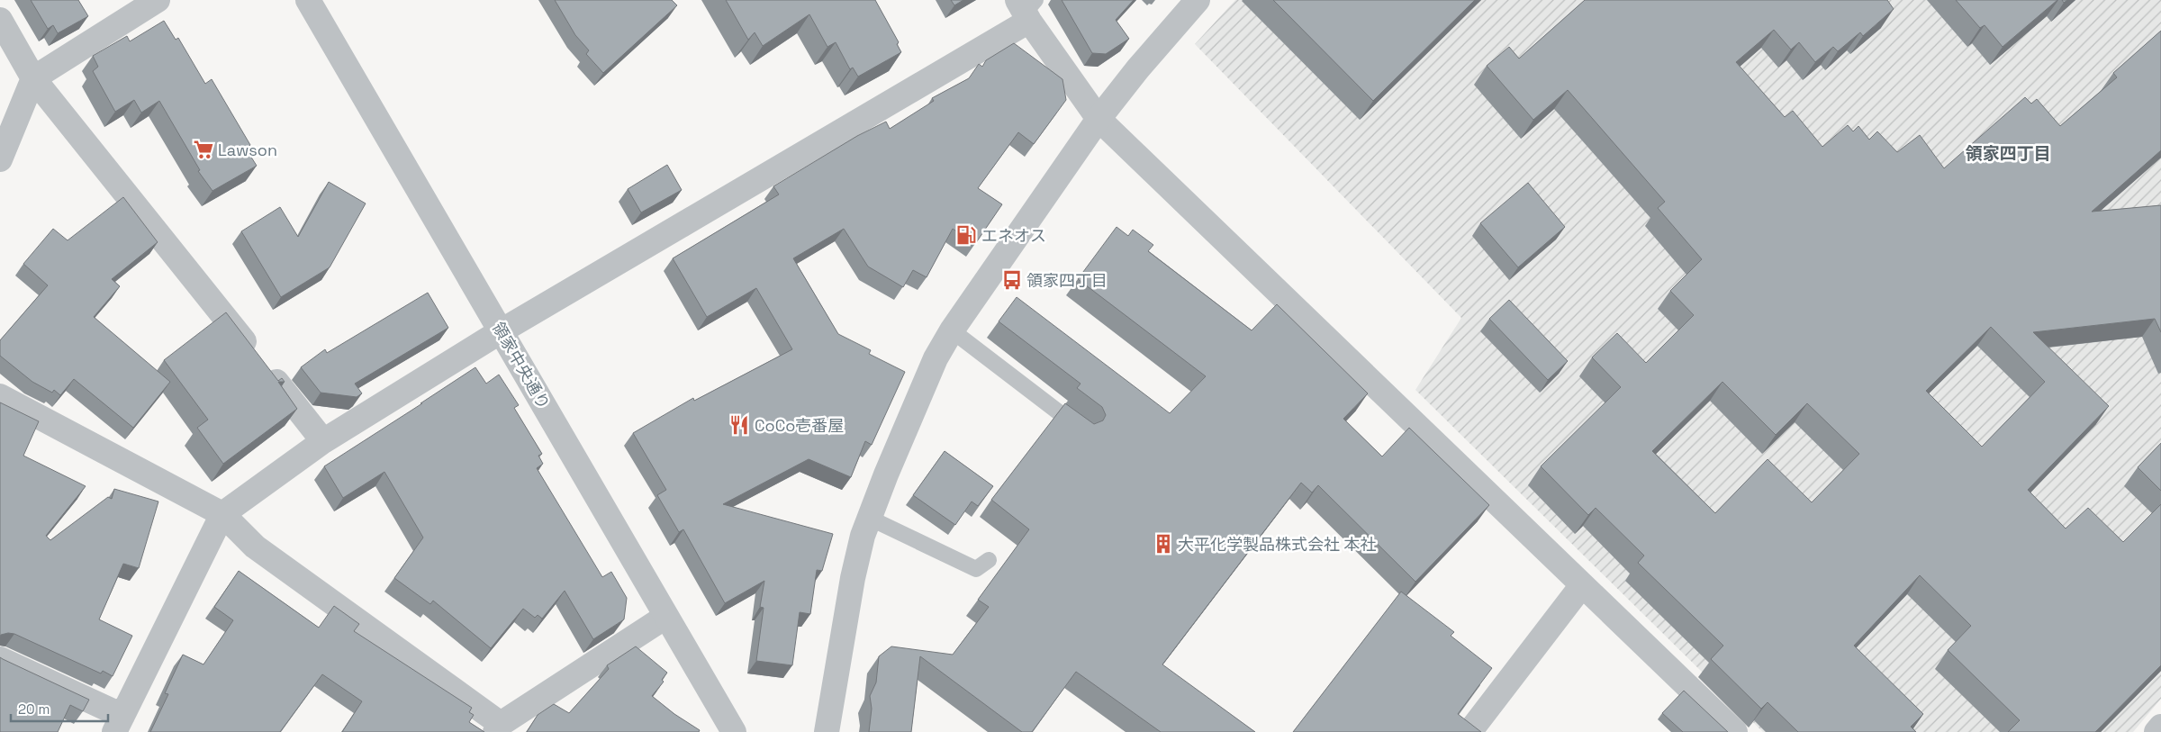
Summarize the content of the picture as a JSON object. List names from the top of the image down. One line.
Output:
{"streets":{"street":["領家中央通り"]},"districts":["領家四丁目"],"places":{"supermarket":["Lawson"],"fuel station":["エネオス"],"bus stop":["領家四丁目"],"restaurant":["CoCo壱番屋"],"building":["大平化学製品株式会社 本社"]},"scale_bar":"20 m"}
